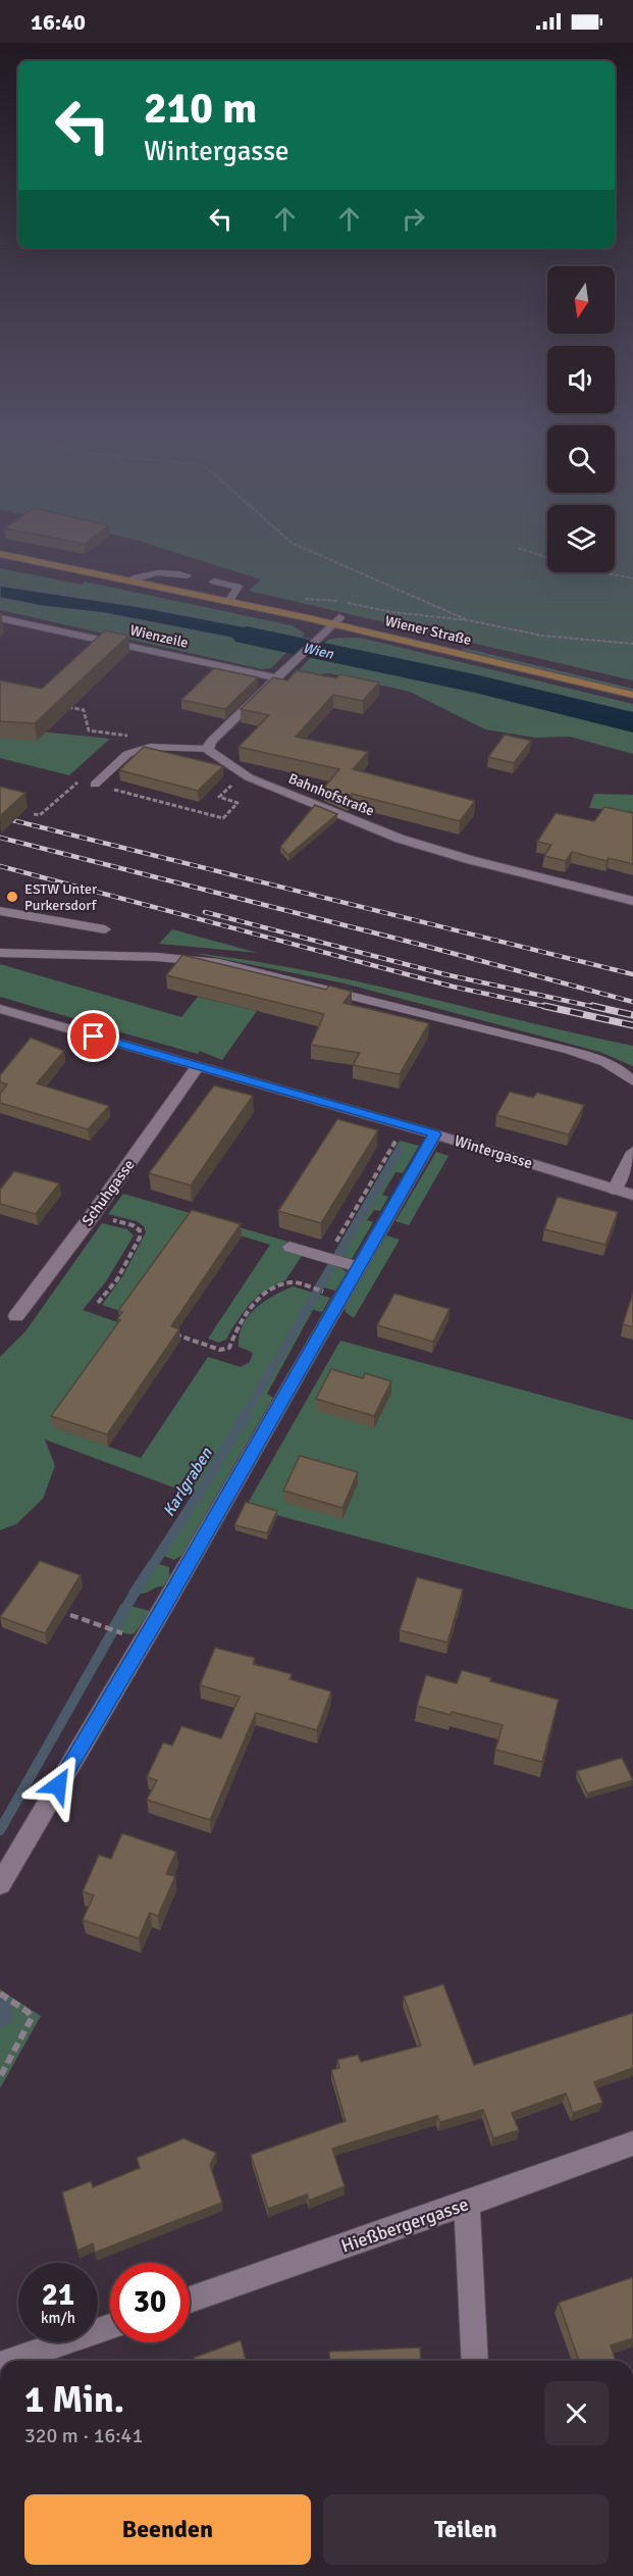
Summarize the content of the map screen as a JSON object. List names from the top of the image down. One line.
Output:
{"streets":{"main road":["Wiener Straße"],"street":["Wienzeile","Bahnhofstraße","Wintergasse","Schuhgasse","Hießbergergasse"]},"crossings":[["Wintergasse","Schuhgasse"]],"water":["Wien","Karlgraben"],"places":["ESTW Unter Purkersdorf"],"north":"bottom","page":{"status":"16:40","turn":["210 m","Wintergasse"],"speed":"21 km/h","limit":"30","heading":["1 Min.","320 m · 16:41"],"buttons":["Beenden","Teilen"]}}
